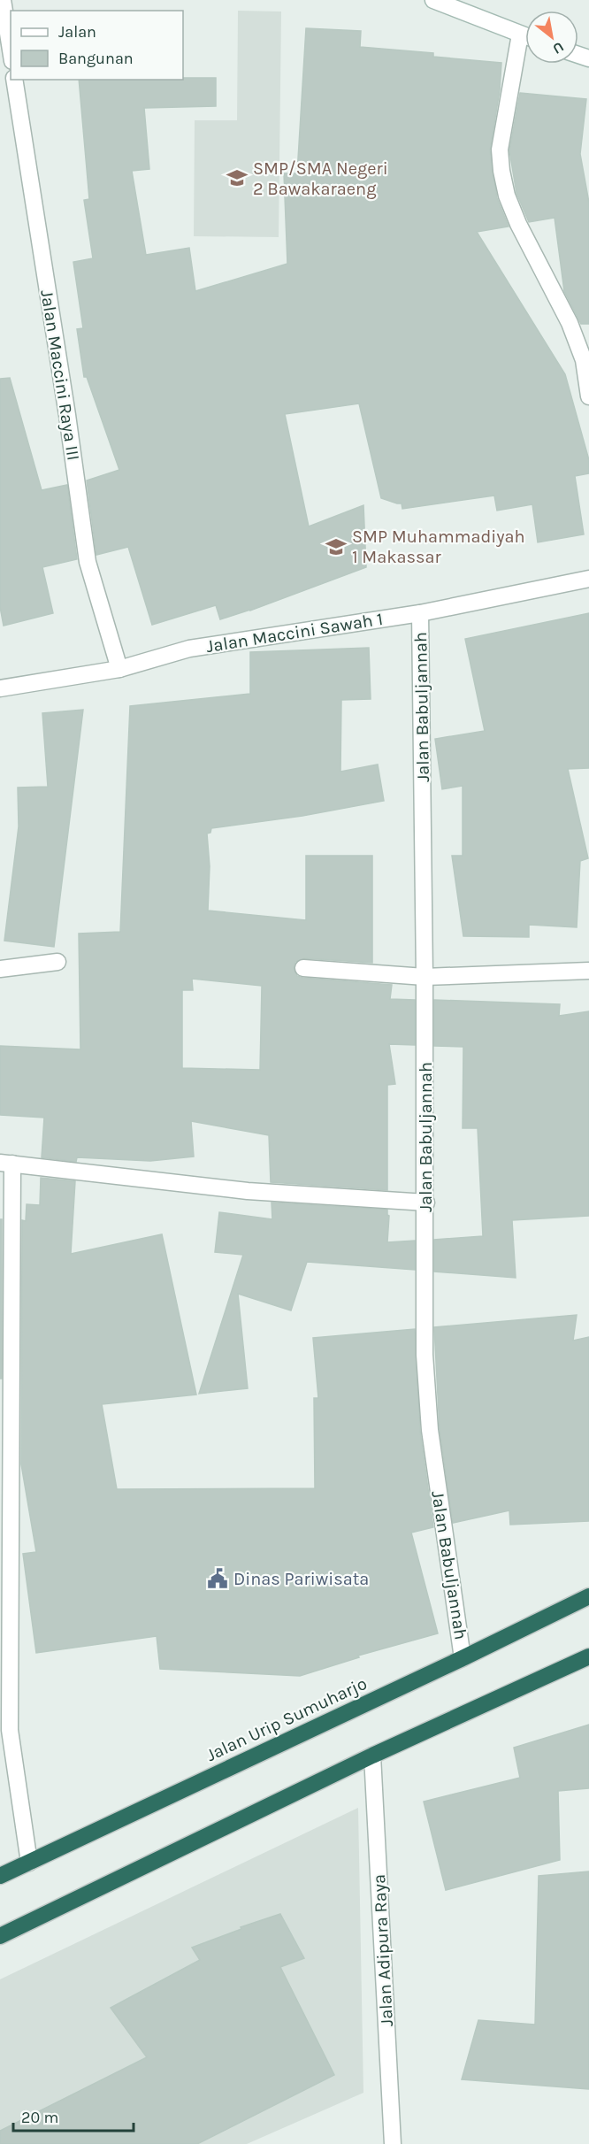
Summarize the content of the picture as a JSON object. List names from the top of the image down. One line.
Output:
{"streets":{"highway":["Jalan Urip Sumuharjo"],"street":["Jalan Maccini Raya III","Jalan Maccini Sawah 1","Jalan Babuljannah","Jalan Adipura Raya"]},"crossings":[["Jalan Maccini Raya III","Jalan Maccini Sawah 1"],["Jalan Maccini Sawah 1","Jalan Babuljannah"],["Jalan Babuljannah","Jalan Urip Sumuharjo"]],"places":{"school or university":["SMP/SMA Negeri 2 Bawakaraeng","SMP Muhammadiyah 1 Makassar"],"public building":["Dinas Pariwisata"]},"legend":["Jalan","Bangunan"],"scale_bar":"20 m","north":"bottom right"}
